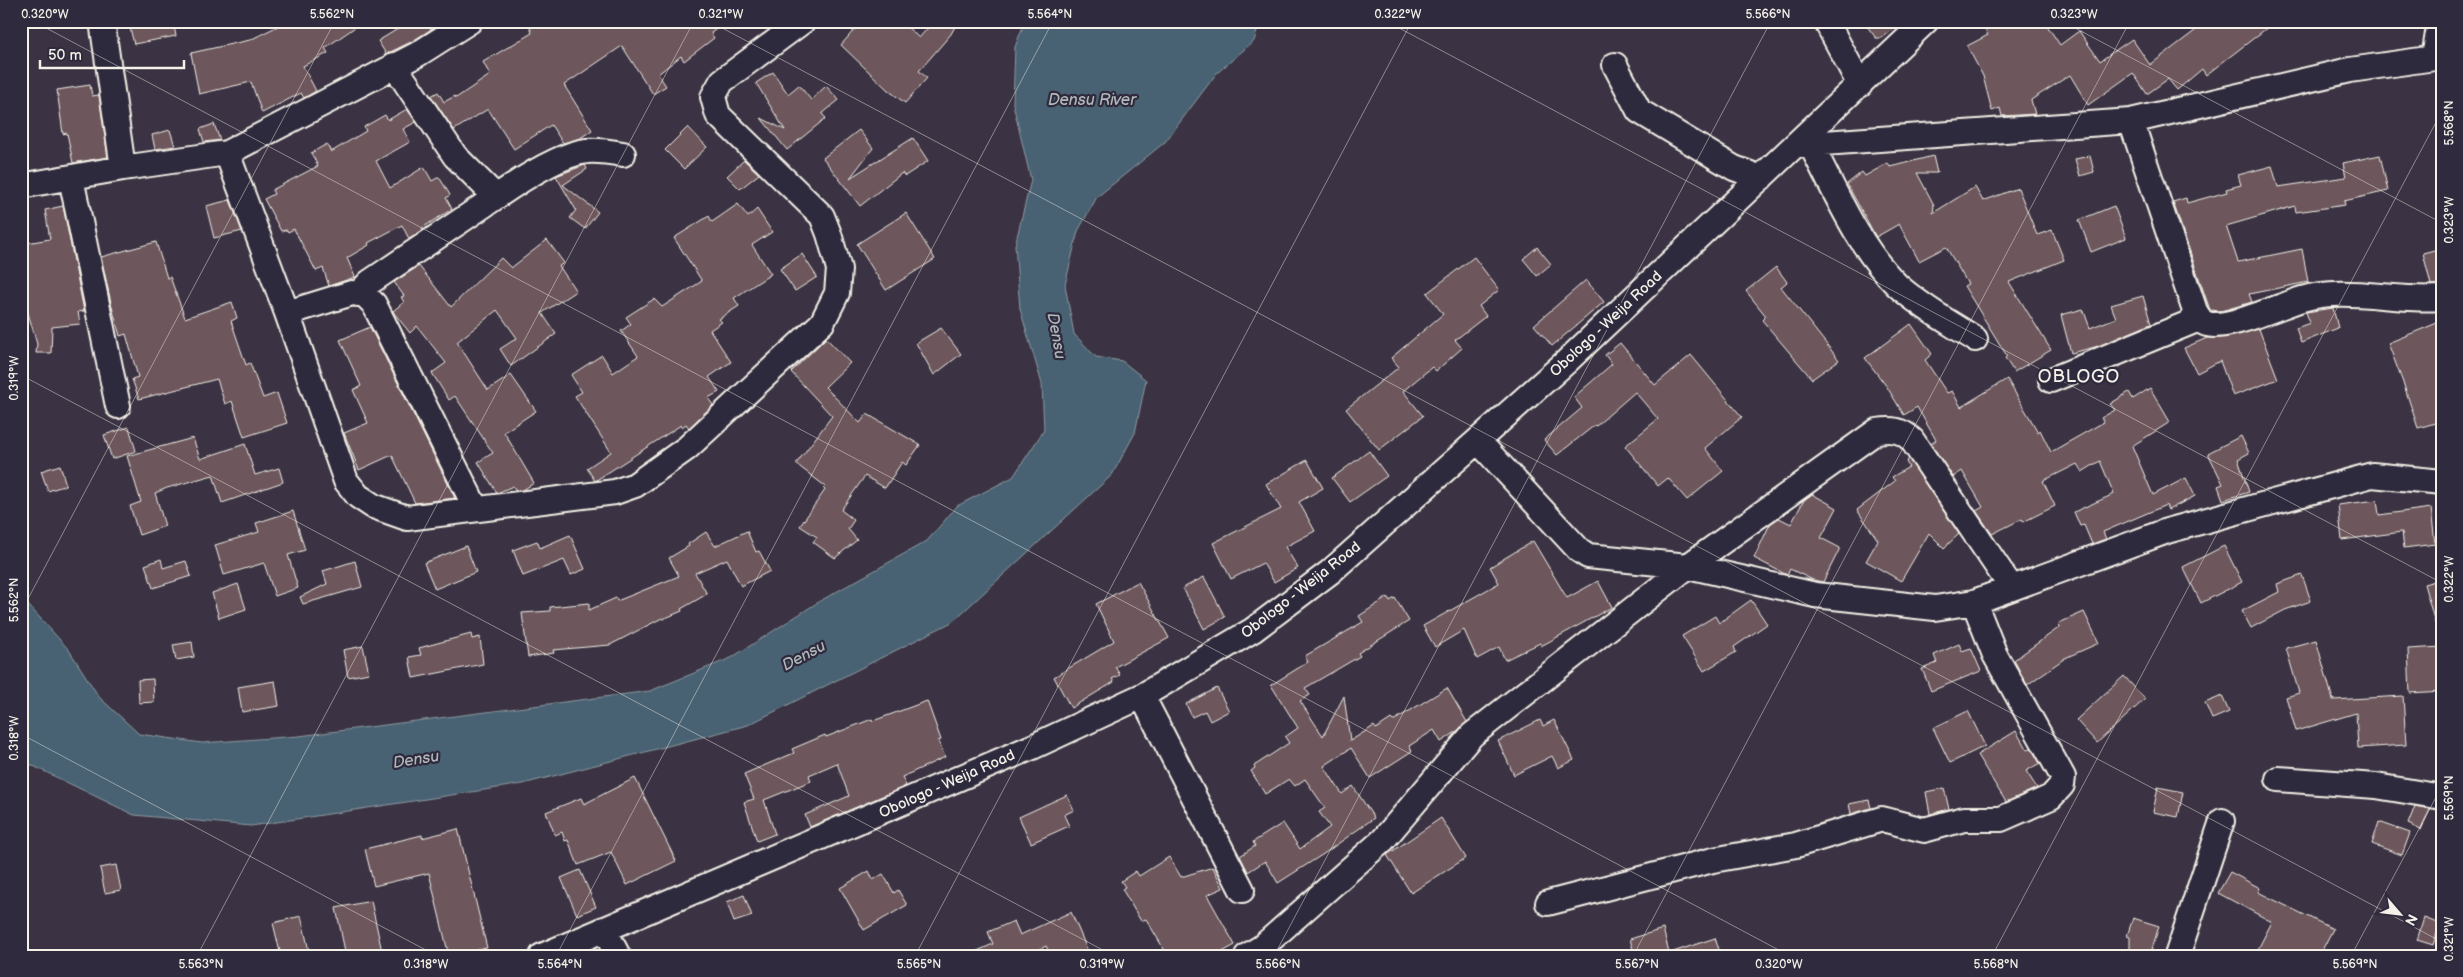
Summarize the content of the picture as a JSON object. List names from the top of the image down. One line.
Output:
{"streets":{"street":["Obologo - Weija Road"]},"districts":["OBLOGO"],"water":["Densu River","Densu"],"scale_bar":"50 m","north":"bottom right","coordinates":["0.320°W","5.562°N","0.321°W","5.564°N","0.322°W","5.566°N","0.323°W","5.568°N","0.319°W","0.318°W","5.569°N","5.563°N","5.565°N","5.567°N"]}
